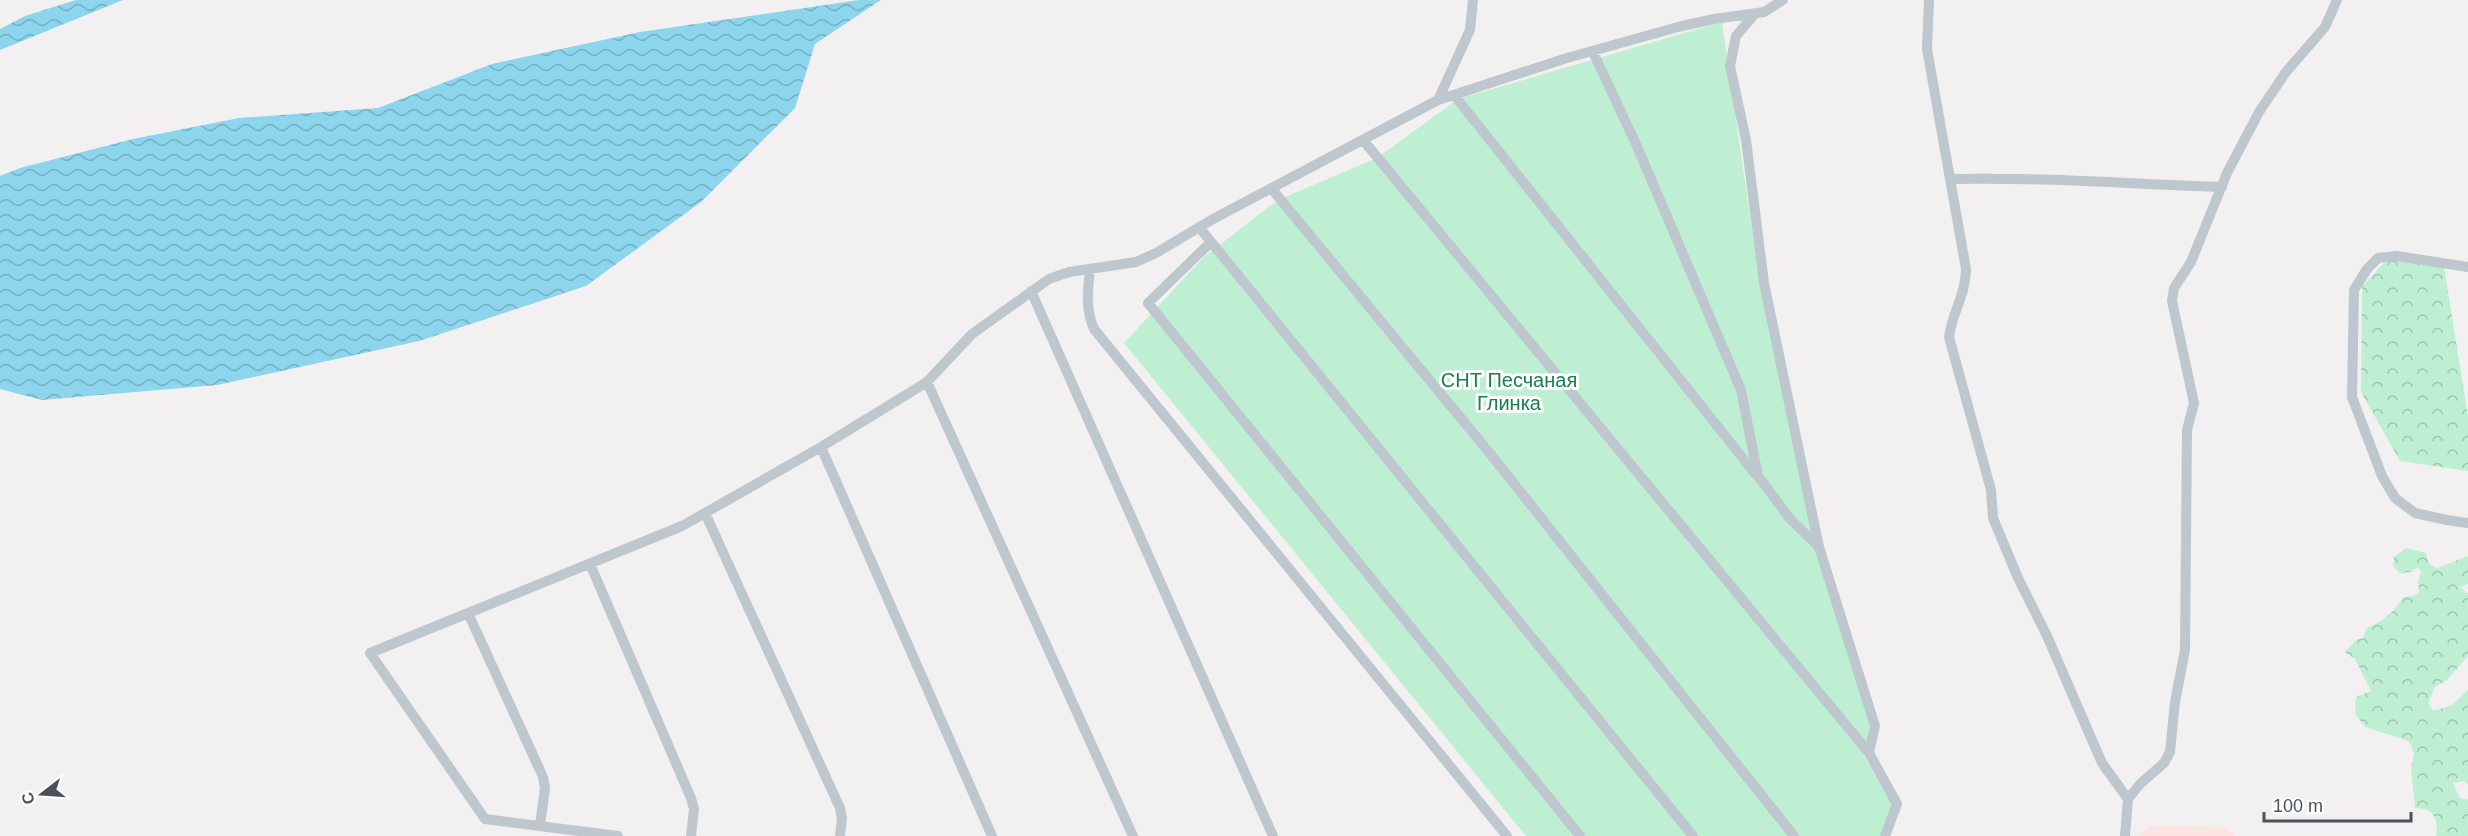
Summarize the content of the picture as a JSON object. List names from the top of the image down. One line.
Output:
{"parks":["СНТ Песчаная Глинка"],"scale_bar":"100 m","north":"left"}
